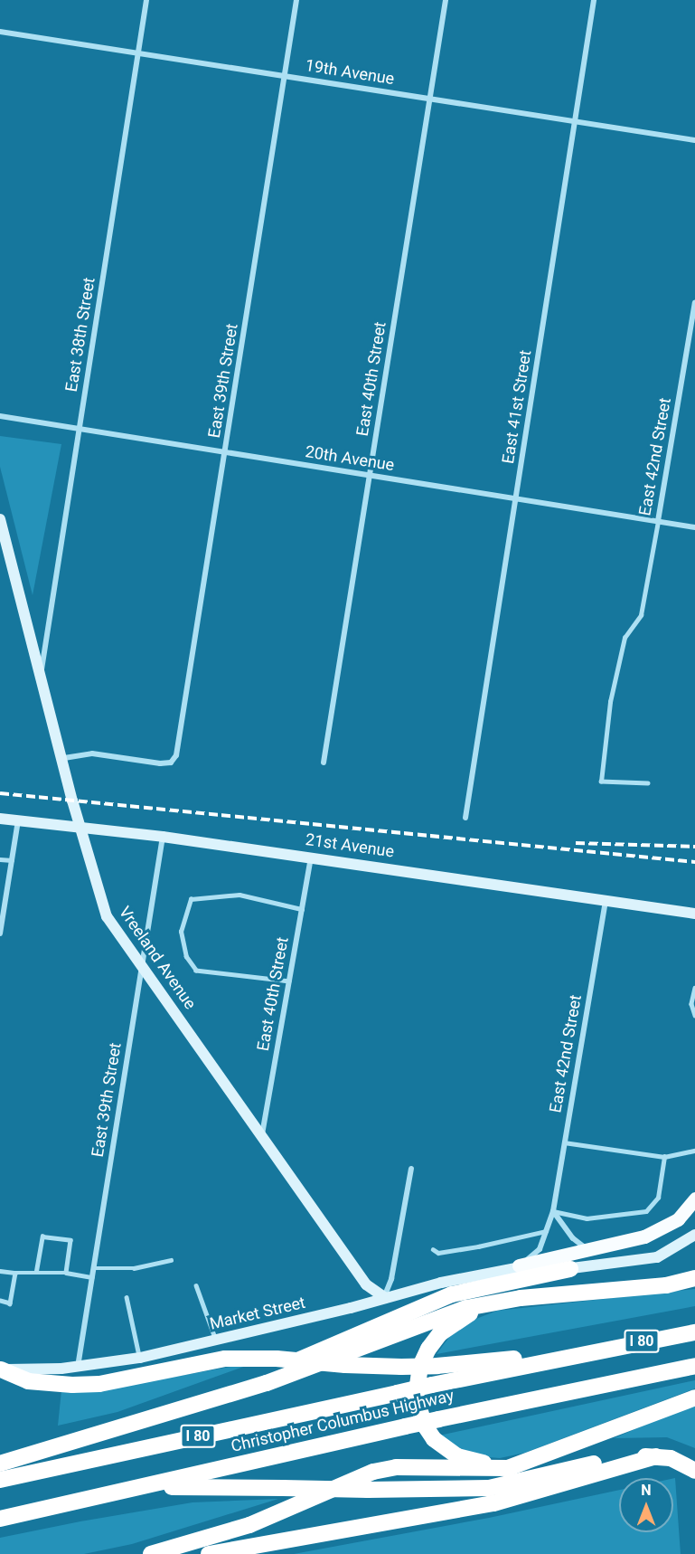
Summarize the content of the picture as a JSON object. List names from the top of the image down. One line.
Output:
{"streets":{"highway":["I 80","Christopher Columbus Highway"],"main road":["21st Avenue","Vreeland Avenue","Market Street"],"street":["19th Avenue","East 38th Street","East 40th Street","East 39th Street","East 41st Street","East 42nd Street","20th Avenue"]},"crossings":[["19th Avenue","East 38th Street"],["19th Avenue","East 40th Street"],["19th Avenue","East 39th Street"],["19th Avenue","East 41st Street"],["East 38th Street","20th Avenue"],["East 38th Street","Vreeland Avenue"],["East 40th Street","20th Avenue"],["East 40th Street","21st Avenue"],["East 40th Street","Vreeland Avenue"],["East 39th Street","20th Avenue"],["East 39th Street","21st Avenue"],["East 39th Street","Vreeland Avenue"],["East 39th Street","Market Street"],["East 41st Street","20th Avenue"],["East 42nd Street","20th Avenue"],["East 42nd Street","21st Avenue"],["East 42nd Street","Market Street"],["21st Avenue","Vreeland Avenue"],["Vreeland Avenue","Market Street"]],"north":"top"}
